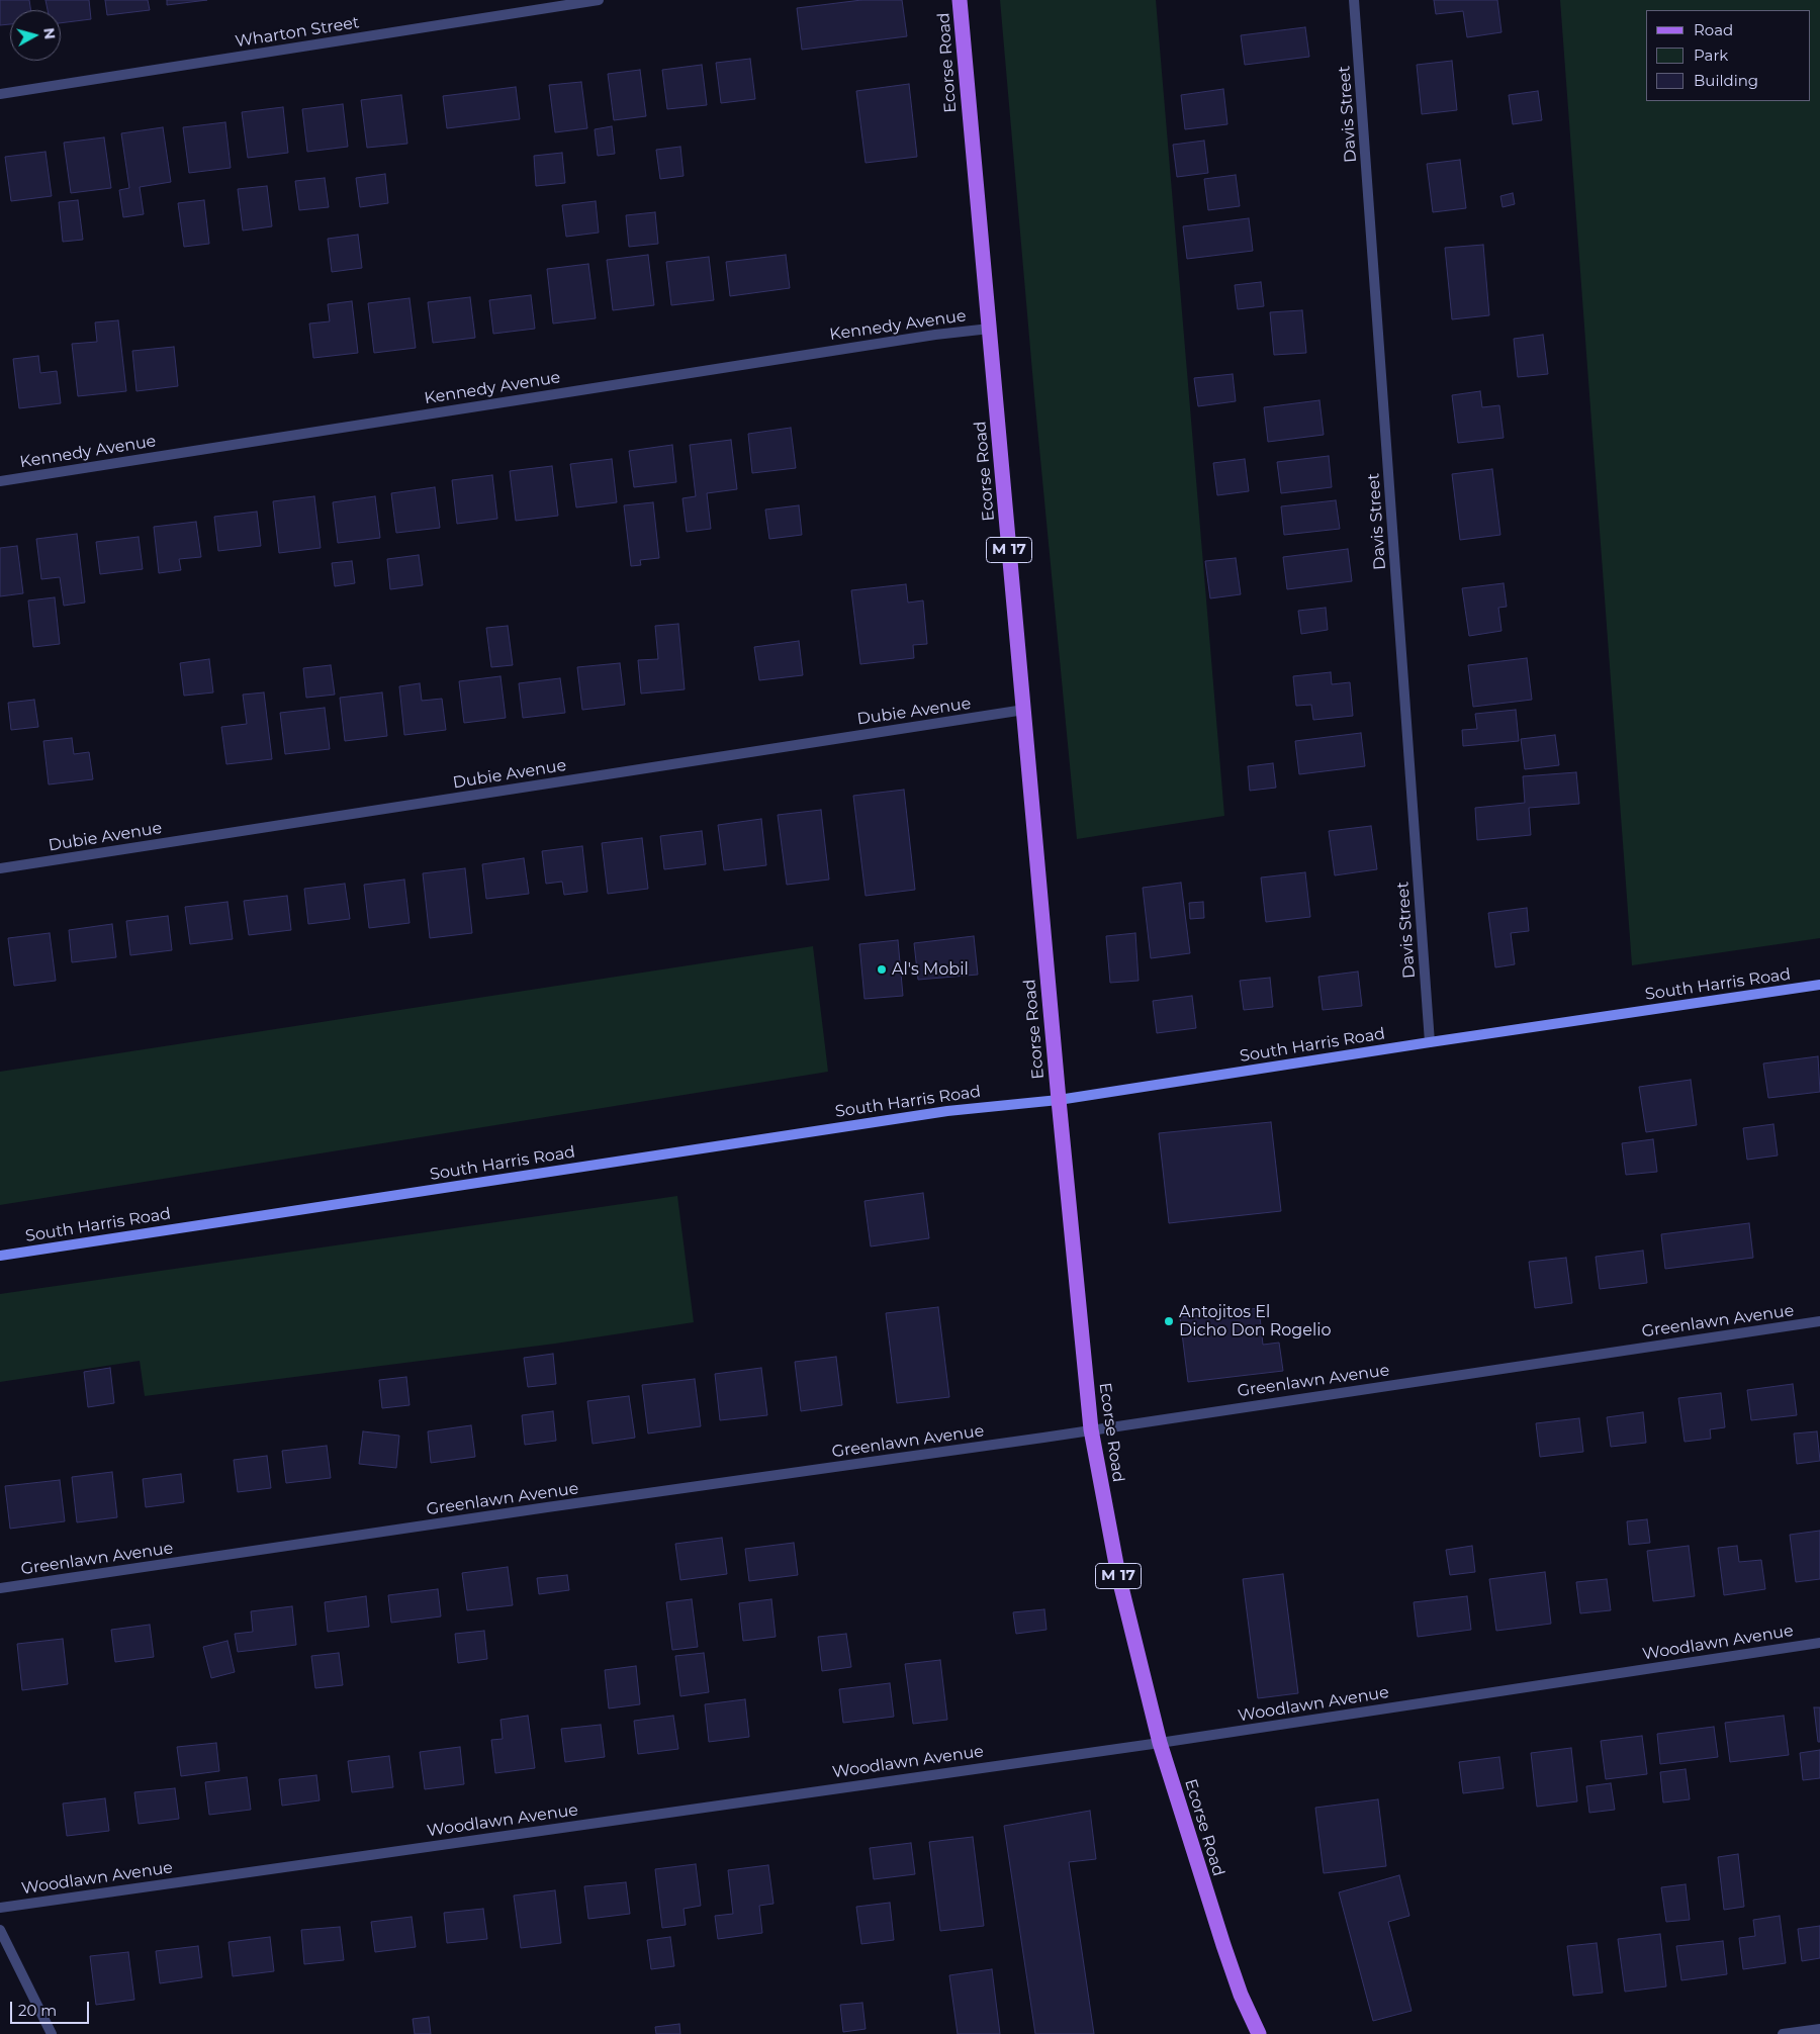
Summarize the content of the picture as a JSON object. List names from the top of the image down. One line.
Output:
{"streets":{"main road":["Ecorse Road","M 17","South Harris Road"],"street":["Wharton Street","Davis Street","Kennedy Avenue","Dubie Avenue","Greenlawn Avenue","Woodlawn Avenue"]},"crossings":[["Ecorse Road","Kennedy Avenue"],["Ecorse Road","Dubie Avenue"],["Ecorse Road","South Harris Road"],["Ecorse Road","Greenlawn Avenue"],["Ecorse Road","Woodlawn Avenue"],["Davis Street","South Harris Road"]],"places":["Al's Mobil","Antojitos El Dicho Don Rogelio"],"legend":["Road","Park","Building"],"scale_bar":"20 m","north":"right"}
